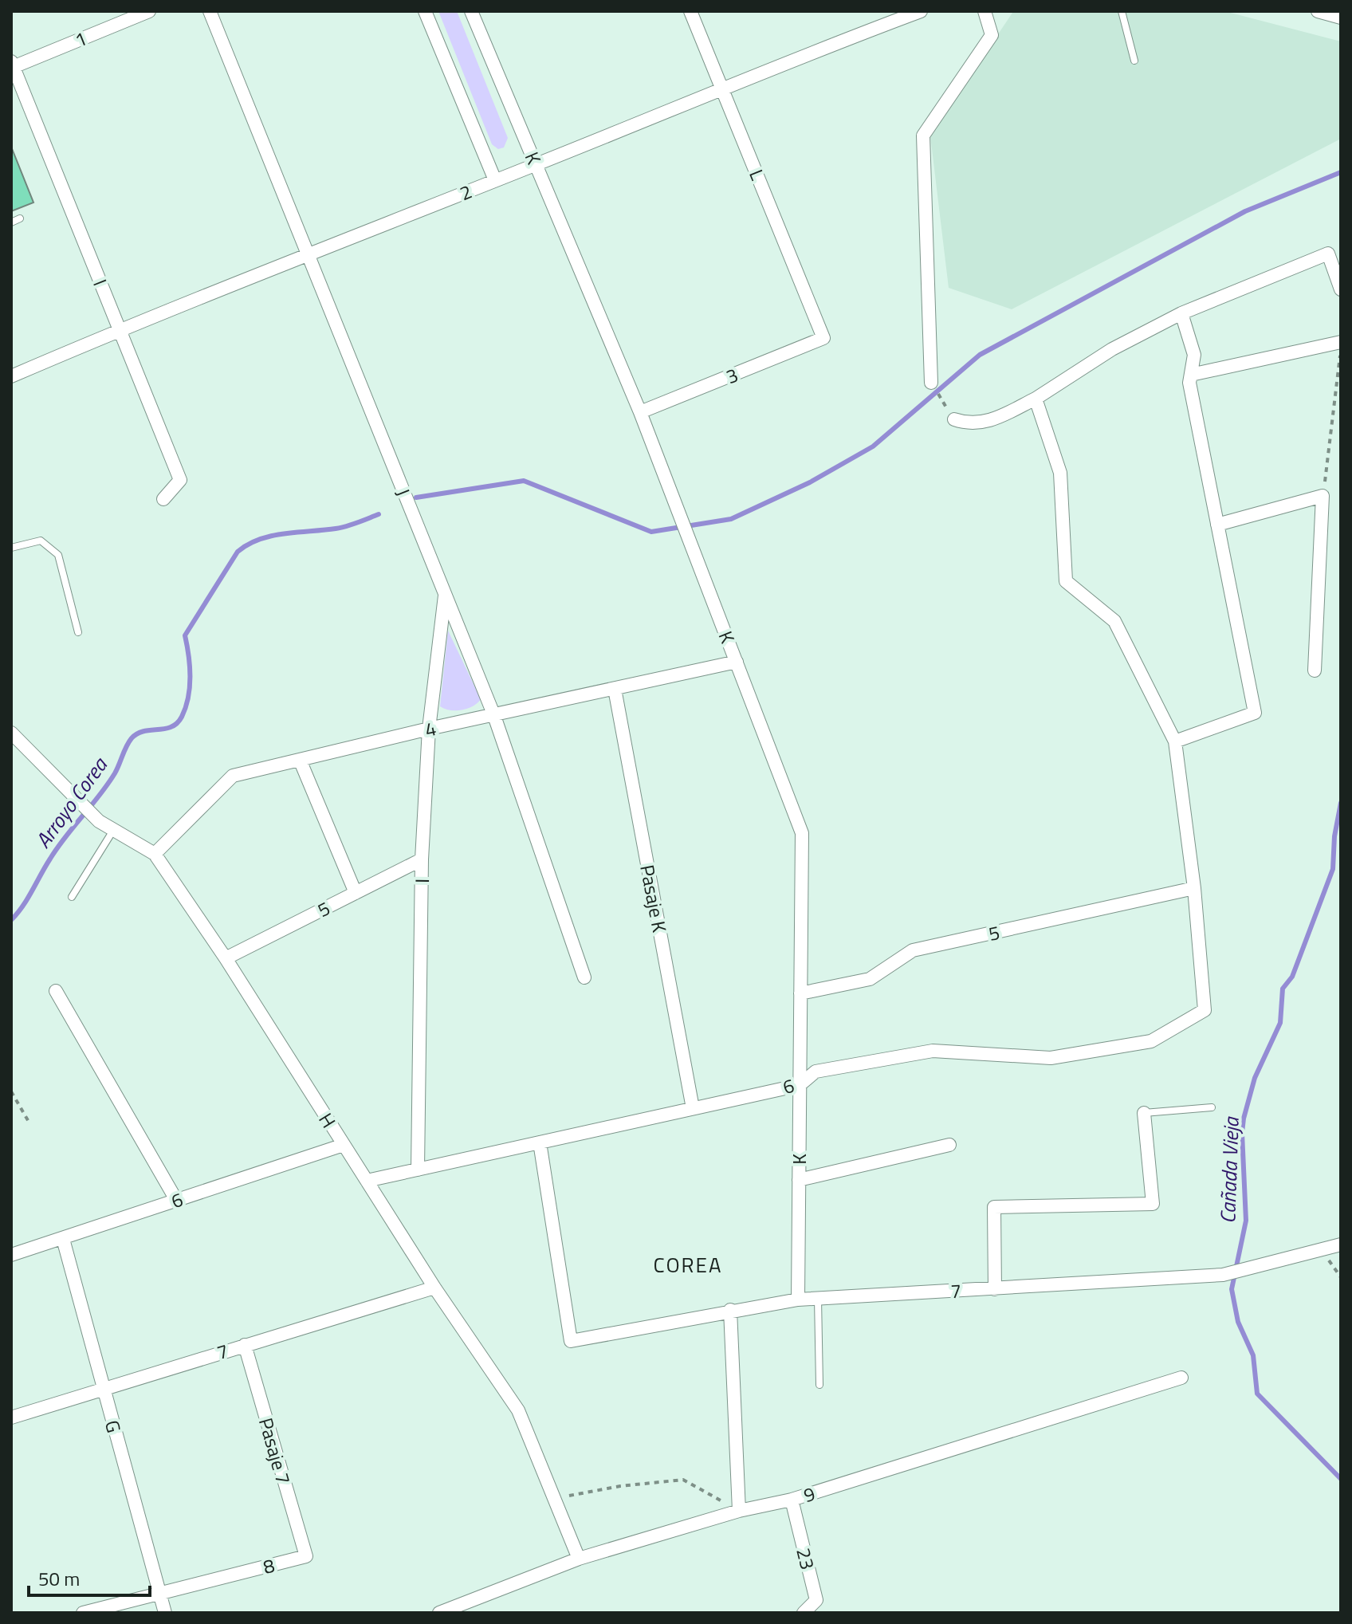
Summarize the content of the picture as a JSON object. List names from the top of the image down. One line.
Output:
{"streets":{"street":["1","K","L","2","I","3","J","4","Pasaje K","5","6","H","7","G","Pasaje 7","9","23","8"]},"crossings":[["1","I"],["K","2"],["K","3"],["K","4"],["K","5"],["K","6"],["K","7"],["L","2"],["L","3"],["2","I"],["2","J"],["I","J"],["I","4"],["I","5"],["I","6"],["J","4"],["4","Pasaje K"],["4","H"],["Pasaje K","6"],["5","6"],["5","H"],["6","H"],["6","7"],["6","G"],["H","7"],["H","9"],["7","G"],["7","Pasaje 7"],["G","8"],["Pasaje 7","8"],["9","23"]],"districts":["COREA"],"water":["Arroyo Corea","Cañada Vieja"],"scale_bar":"50 m"}
